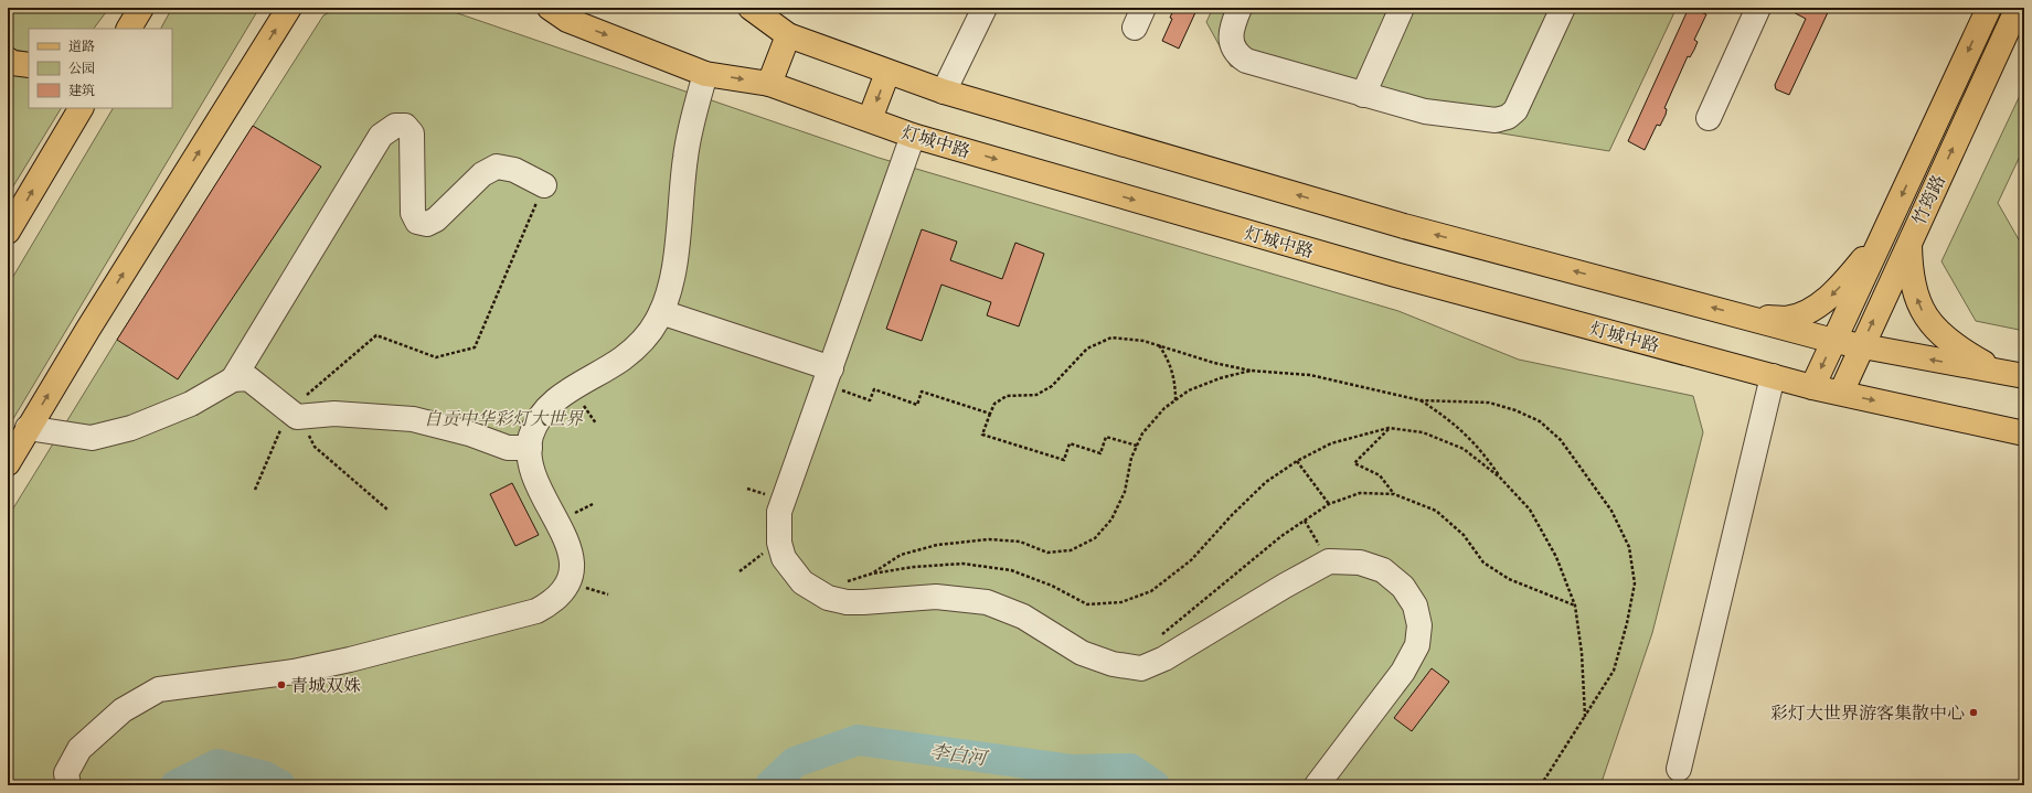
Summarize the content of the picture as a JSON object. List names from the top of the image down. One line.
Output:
{"streets":{"main road":["灯城中路","竹筠路"]},"crossings":[["灯城中路","竹筠路"]],"water":["李白河"],"parks":["自贡中华彩灯大世界"],"places":["青城双姝","彩灯大世界游客集散中心"],"legend":["道路","公园","建筑"]}
